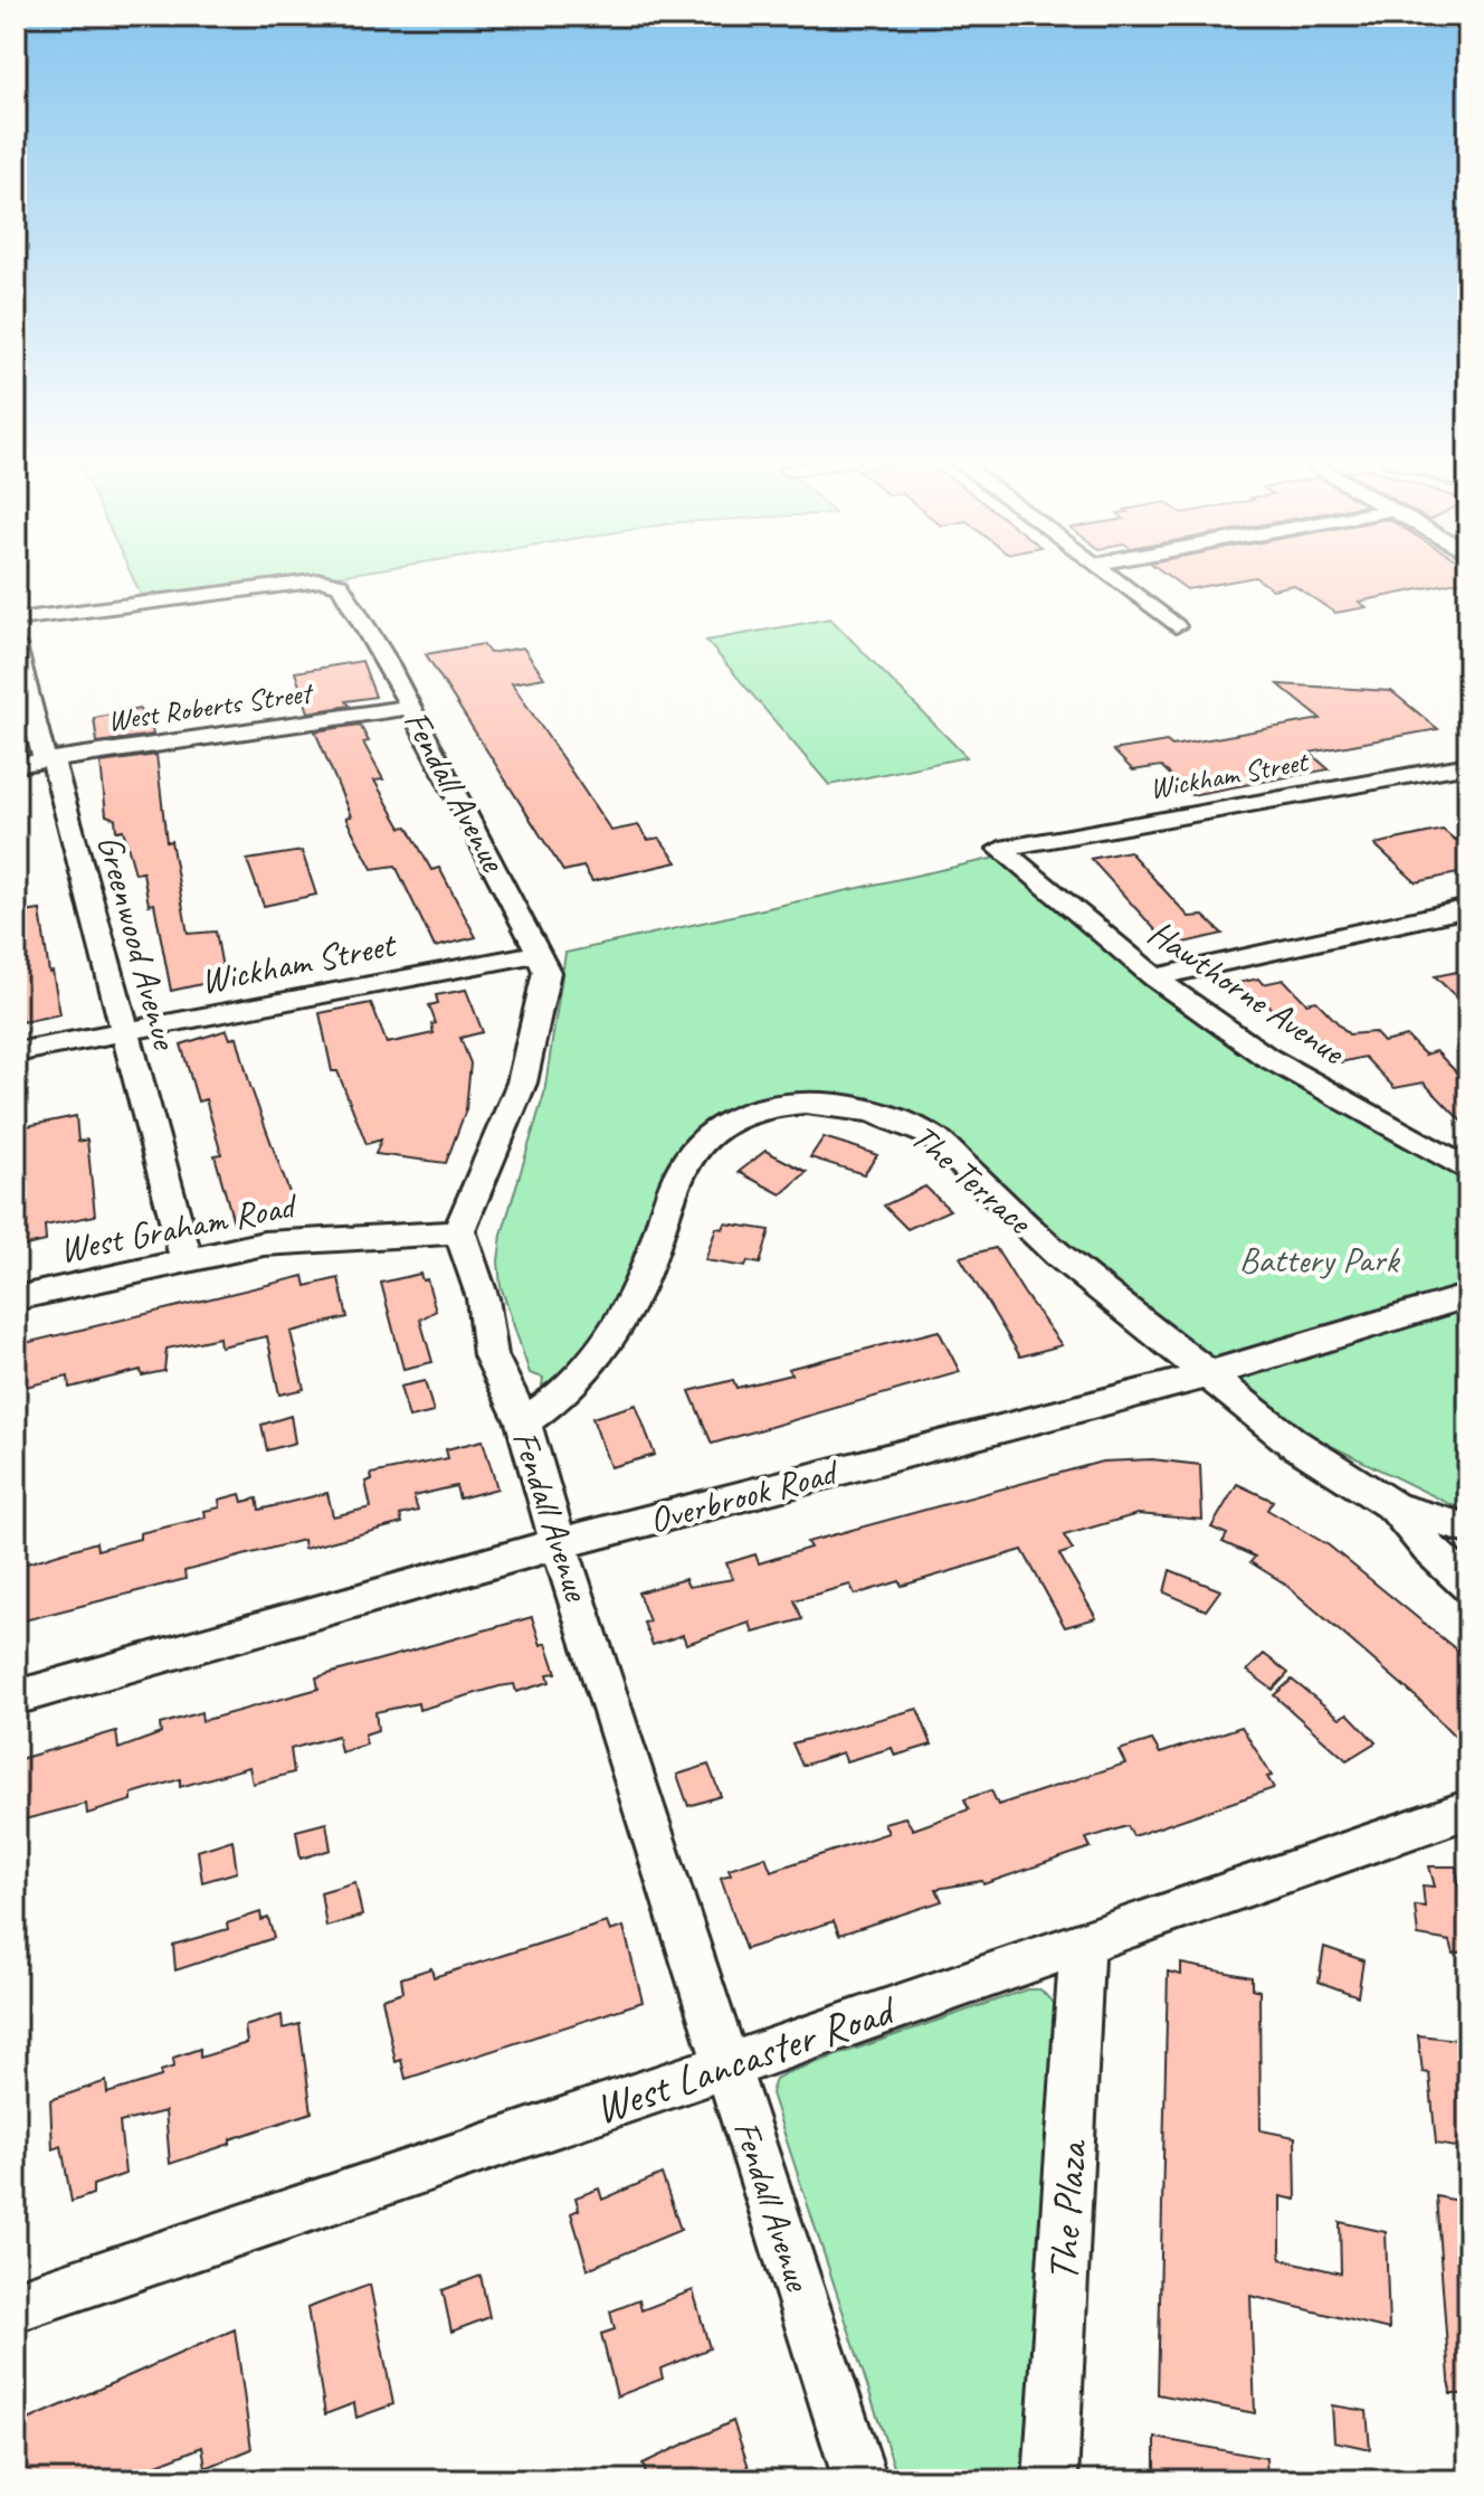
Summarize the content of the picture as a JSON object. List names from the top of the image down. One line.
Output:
{"streets":{"street":["West Roberts Street","Wickham Street","Fendall Avenue","Greenwood Avenue","Hawthorne Avenue","The Terrace","West Graham Road","Overbrook Road","West Lancaster Road","The Plaza"]},"crossings":[["West Roberts Street","Fendall Avenue"],["West Roberts Street","Greenwood Avenue"],["Wickham Street","Fendall Avenue"],["Wickham Street","Greenwood Avenue"],["Wickham Street","Hawthorne Avenue"],["Fendall Avenue","The Terrace"],["Fendall Avenue","West Graham Road"],["Fendall Avenue","Overbrook Road"],["Fendall Avenue","West Lancaster Road"],["Greenwood Avenue","West Graham Road"],["The Terrace","Overbrook Road"],["West Lancaster Road","The Plaza"]],"parks":["Battery Park"]}
